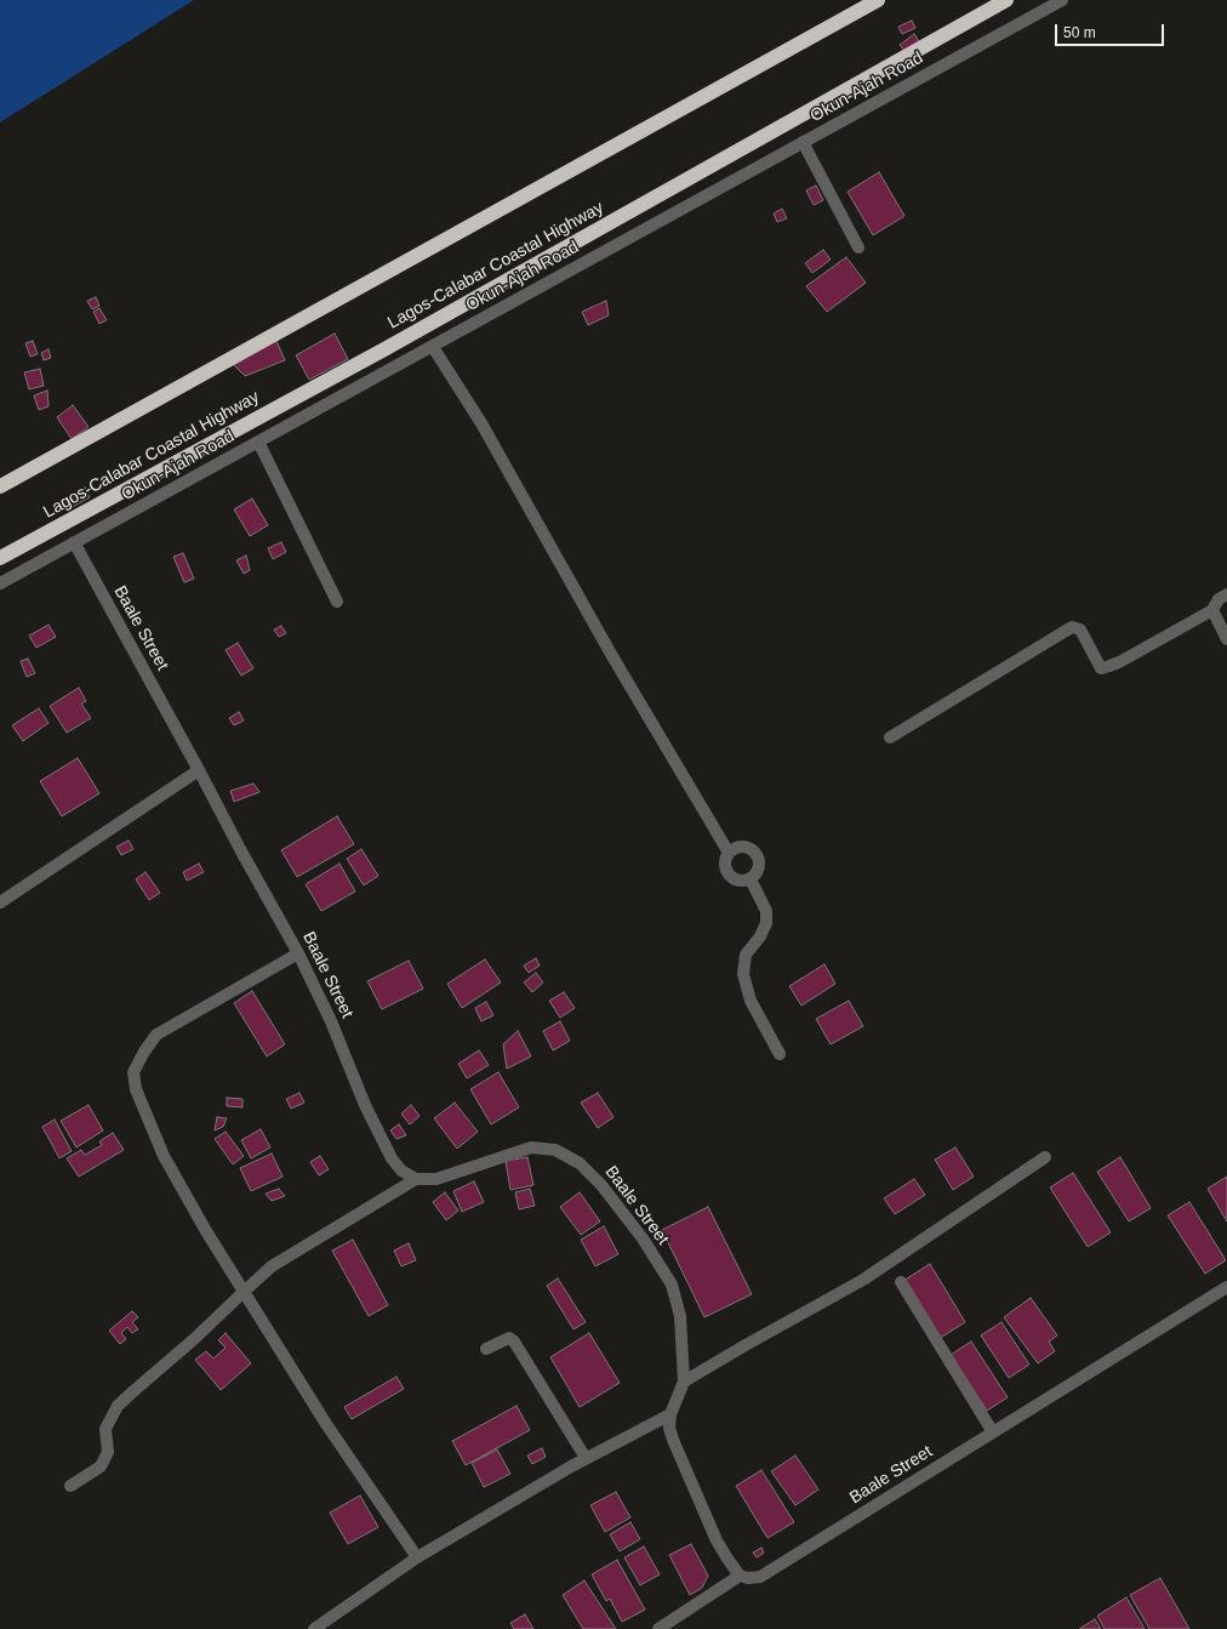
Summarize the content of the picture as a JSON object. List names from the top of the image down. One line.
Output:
{"streets":{"highway":["Lagos-Calabar Coastal Highway"],"street":["Okun-Ajah Road","Baale Street"]},"crossings":[["Okun-Ajah Road","Baale Street"]],"scale_bar":"50 m"}
